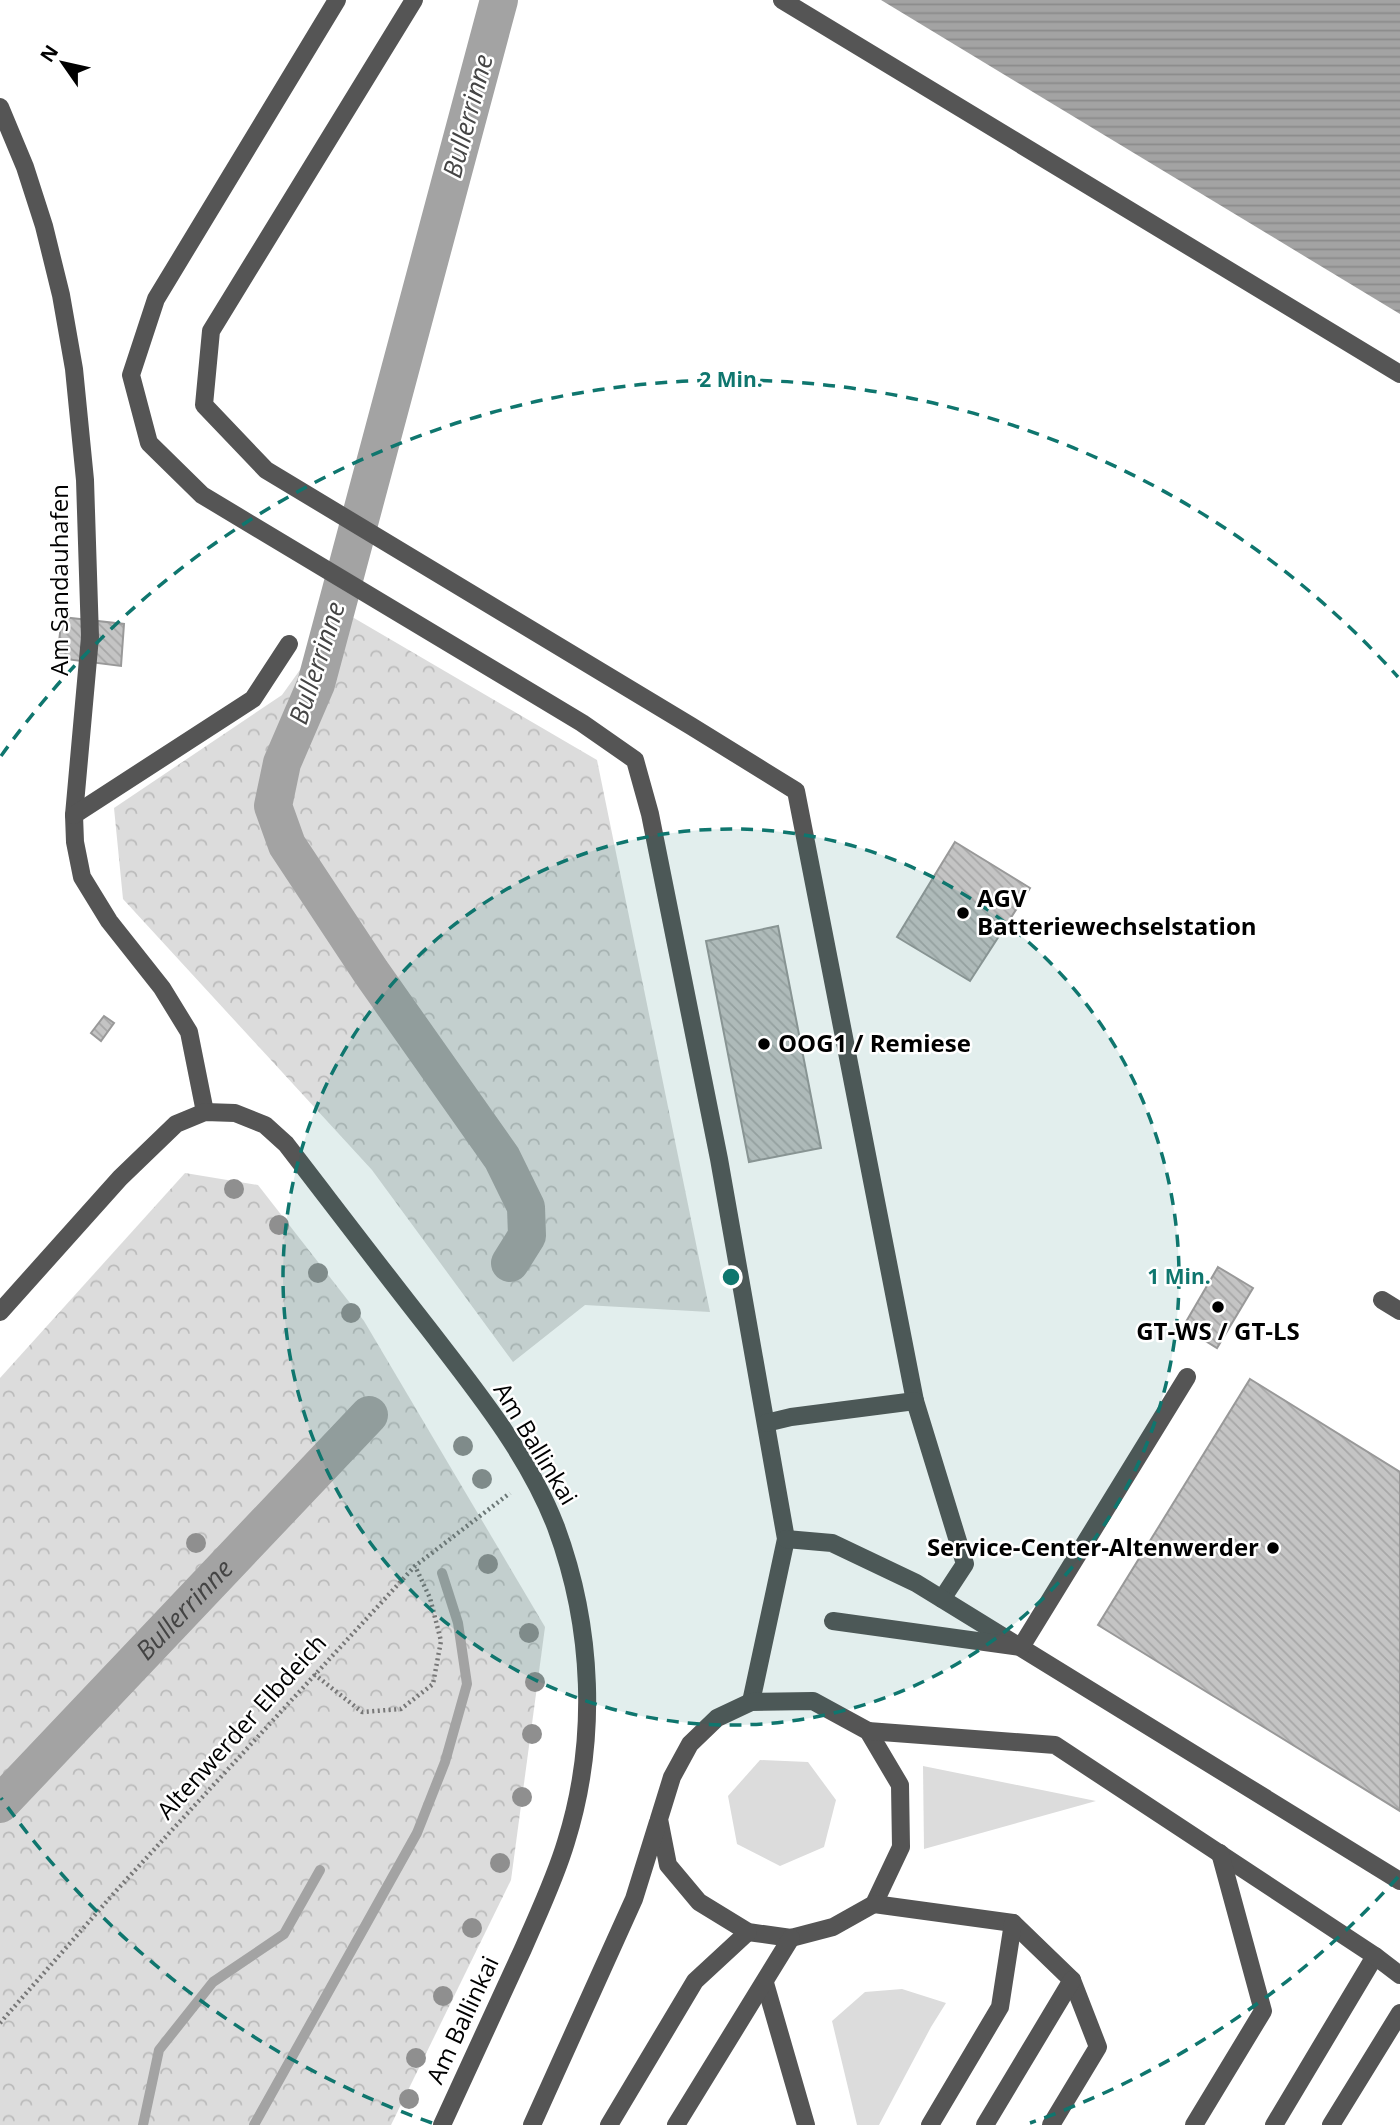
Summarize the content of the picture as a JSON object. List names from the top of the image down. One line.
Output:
{"streets":{"street":["Am Sandauhafen","Am Ballinkai"],"path":["Altenwerder Elbdeich"]},"crossings":[["Am Sandauhafen","Am Ballinkai"],["Am Ballinkai","Altenwerder Elbdeich"]],"water":["Bullerrinne"],"places":["AGV Batteriewechselstation","OOG1 / Remiese","GT-WS / GT-LS","Service-Center-Altenwerder"],"north":"top left","rings":["2 Min.","1 Min."]}
